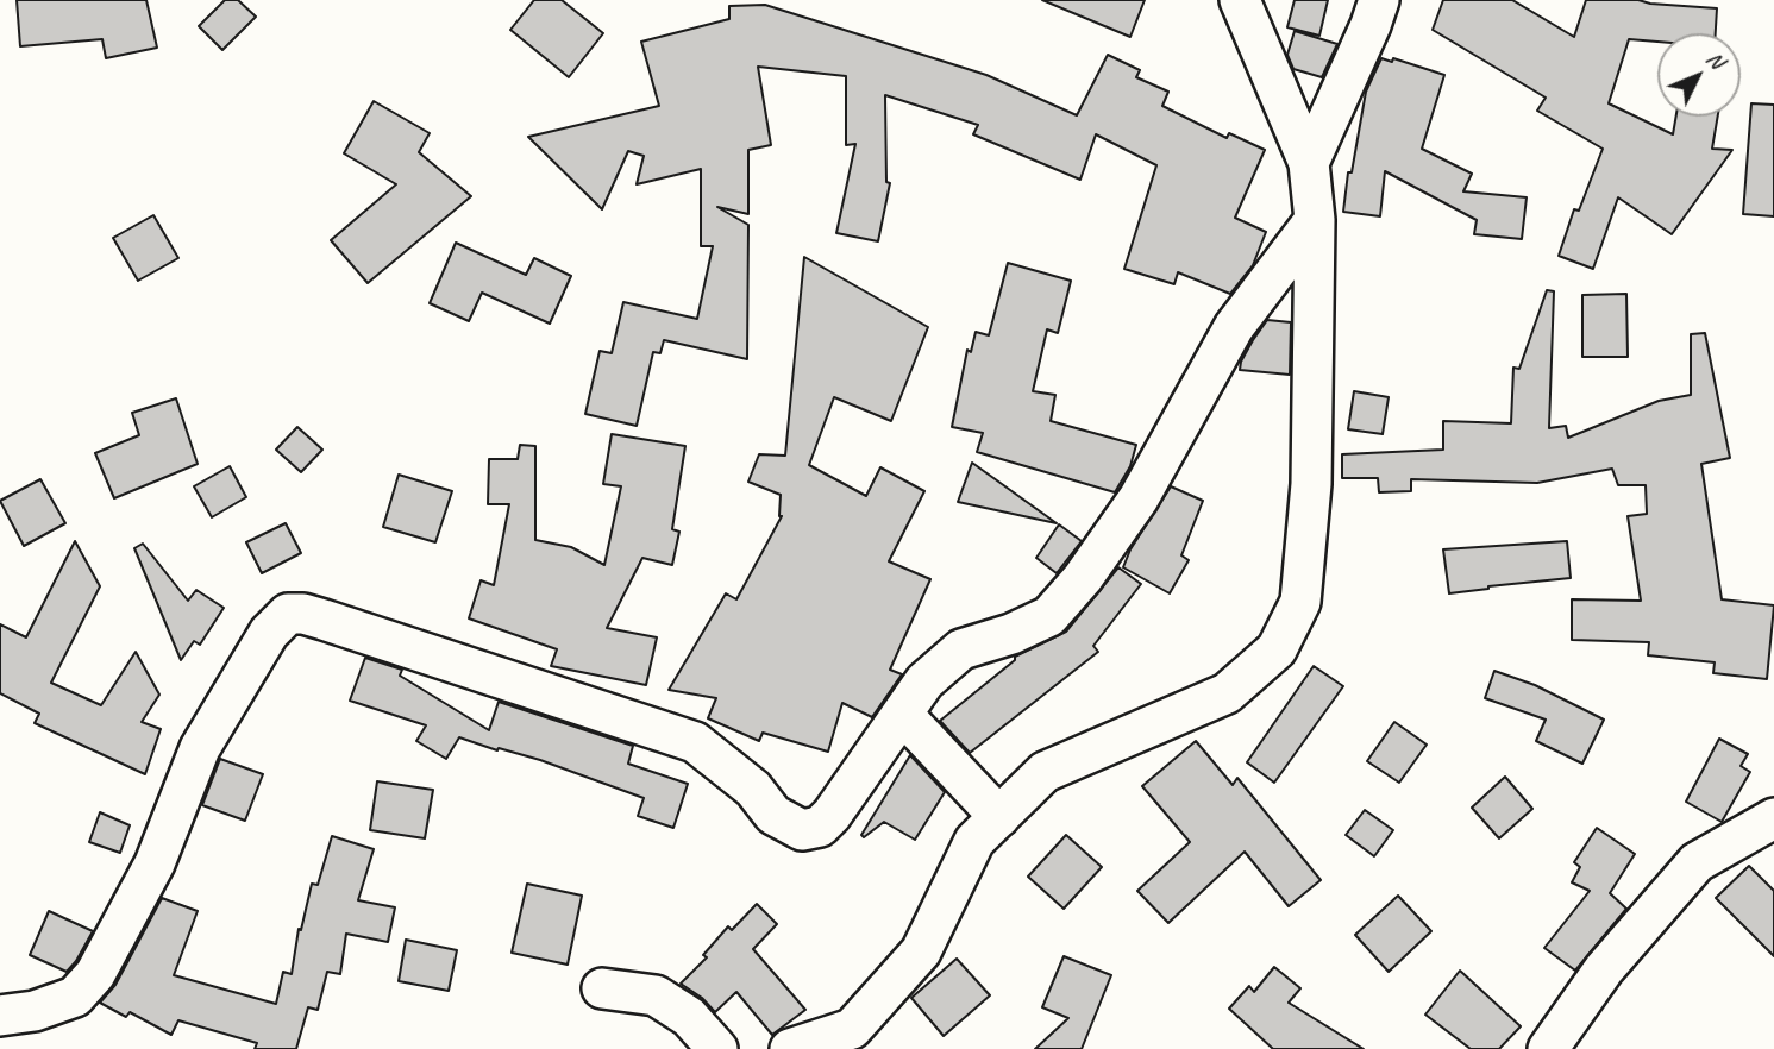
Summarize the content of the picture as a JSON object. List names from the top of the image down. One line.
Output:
{"north":"top right"}
